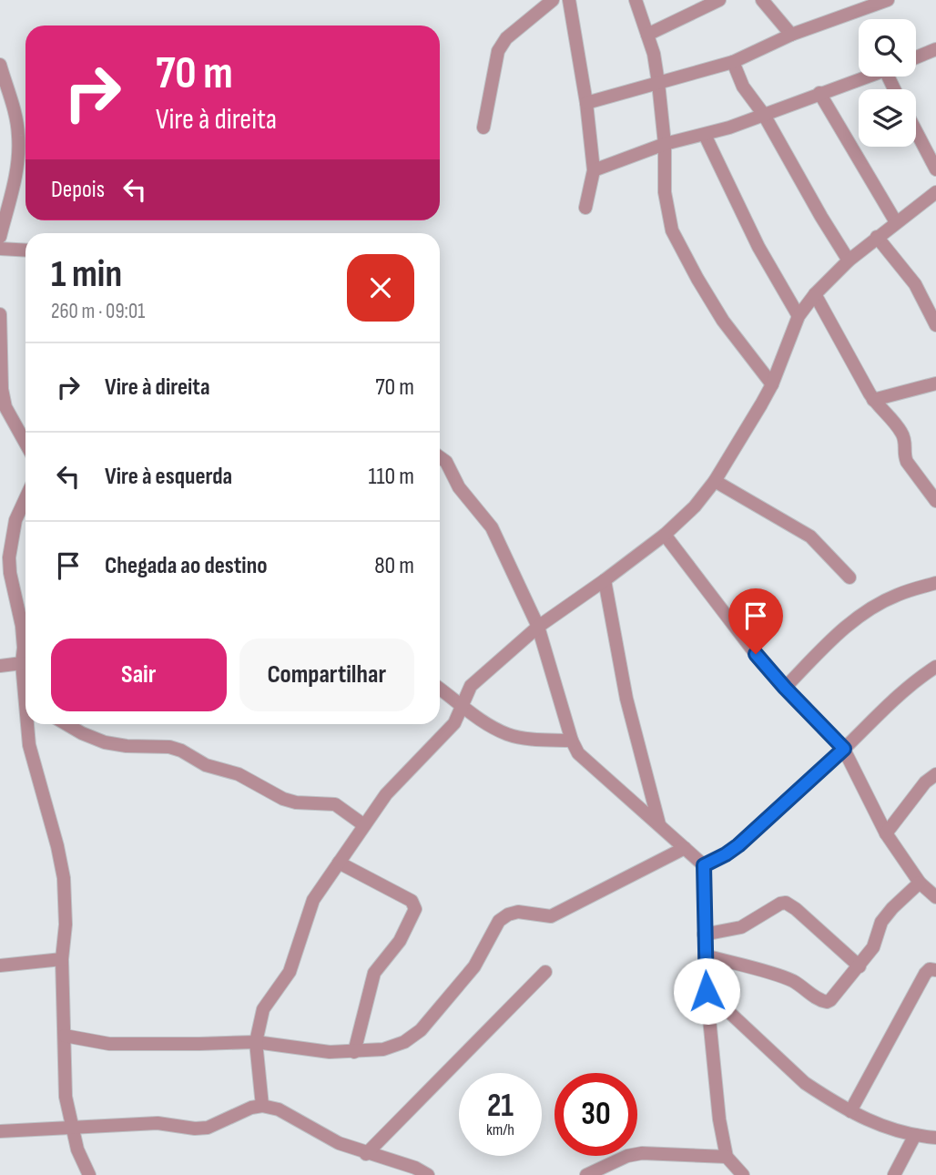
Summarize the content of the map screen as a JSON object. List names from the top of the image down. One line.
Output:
{"page":{"turn":["70 m","Vire à direita"],"then":"Depois","heading":["1 min","260 m · 09:01"],"list":[{"name":"Vire à direita","value":"70 m"},{"name":"Vire à esquerda","value":"110 m"},{"name":"Chegada ao destino","value":"80 m"}],"buttons":["Sair","Compartilhar"],"speed":"21 km/h","limit":"30"}}
